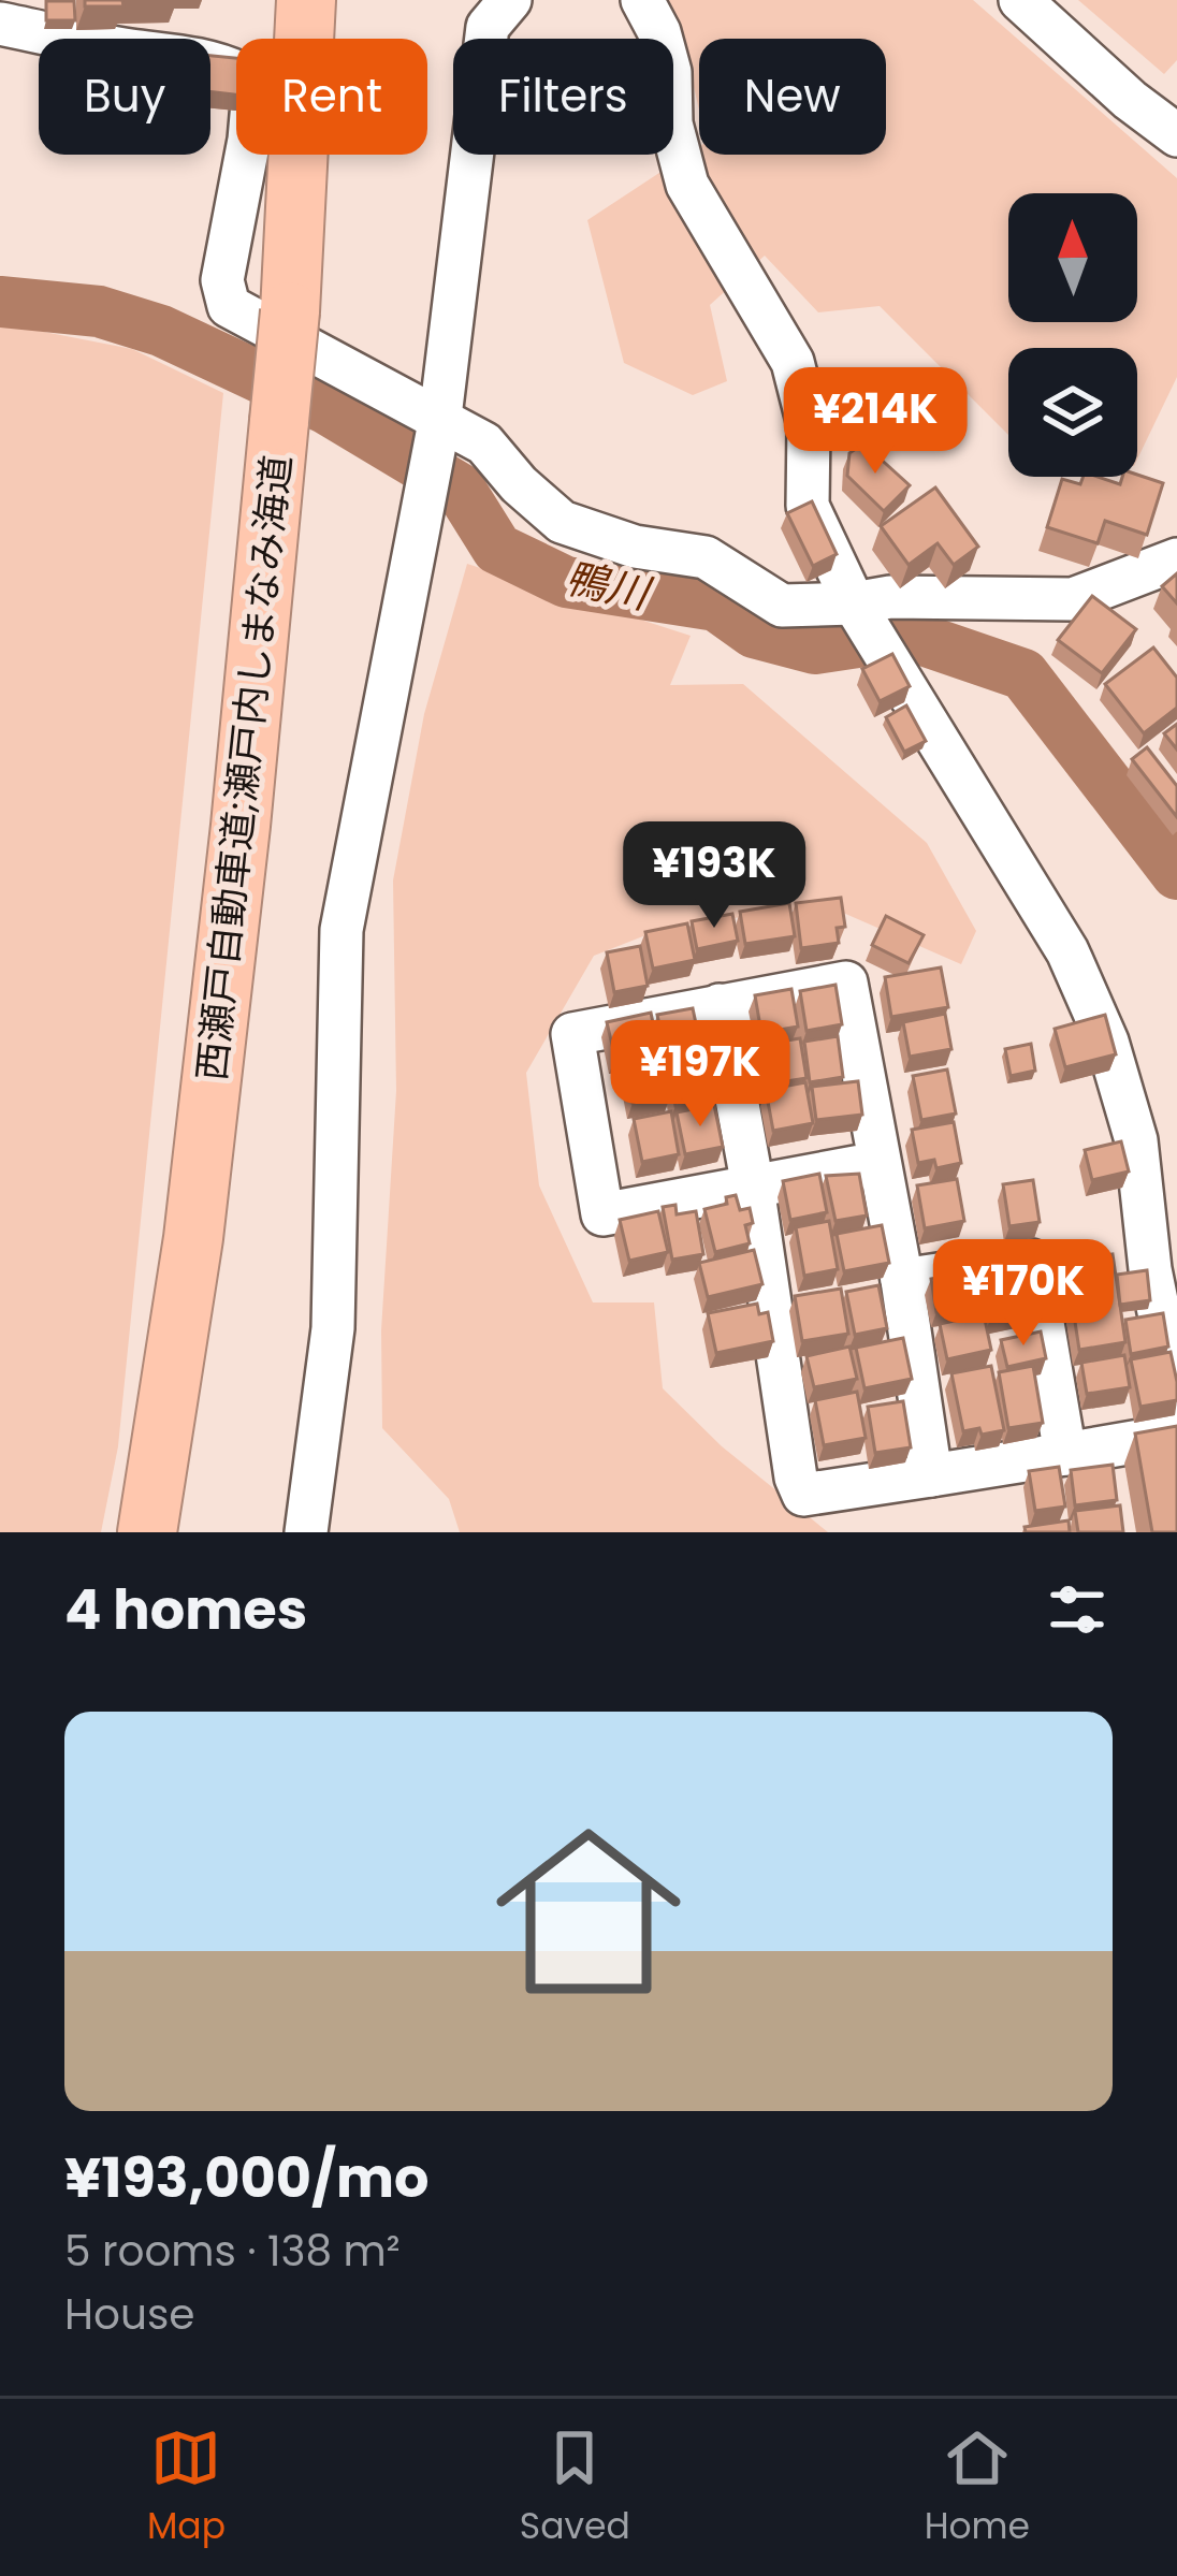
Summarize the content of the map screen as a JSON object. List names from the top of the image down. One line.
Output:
{"streets":{"highway":["西瀬戸自動車道;瀬戸内しまなみ海道"]},"water":["鴨川"],"north":"top","page":{"chip":["Buy","Rent","Filters","New"],"price":["¥214K","¥193K","¥197K","¥170K"],"heading":"4 homes","list":[{"name":"¥193,000/mo","note":"5 rooms · 138 m² · House"}],"tabs":["Map","Saved","Home"]}}
